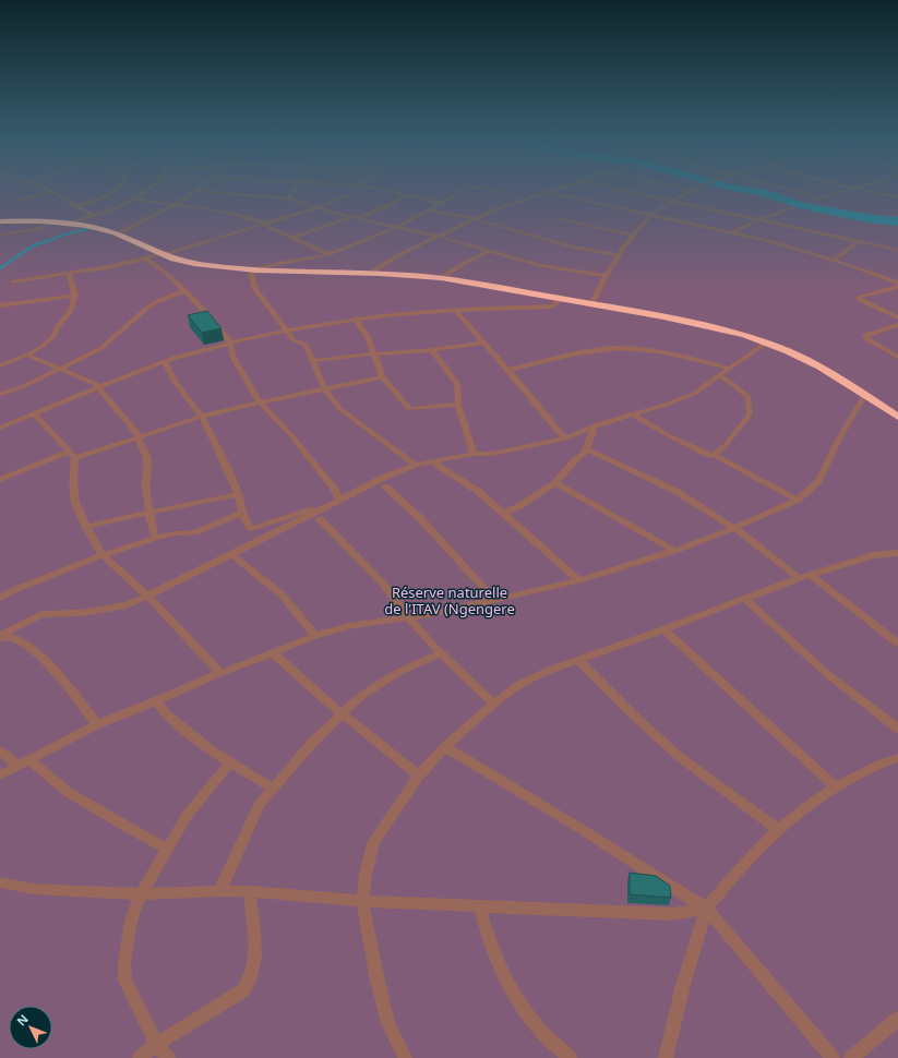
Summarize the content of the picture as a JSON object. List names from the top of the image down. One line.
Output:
{"parks":["Réserve naturelle de l'ITAV (Ngengere"],"north":"top left"}
